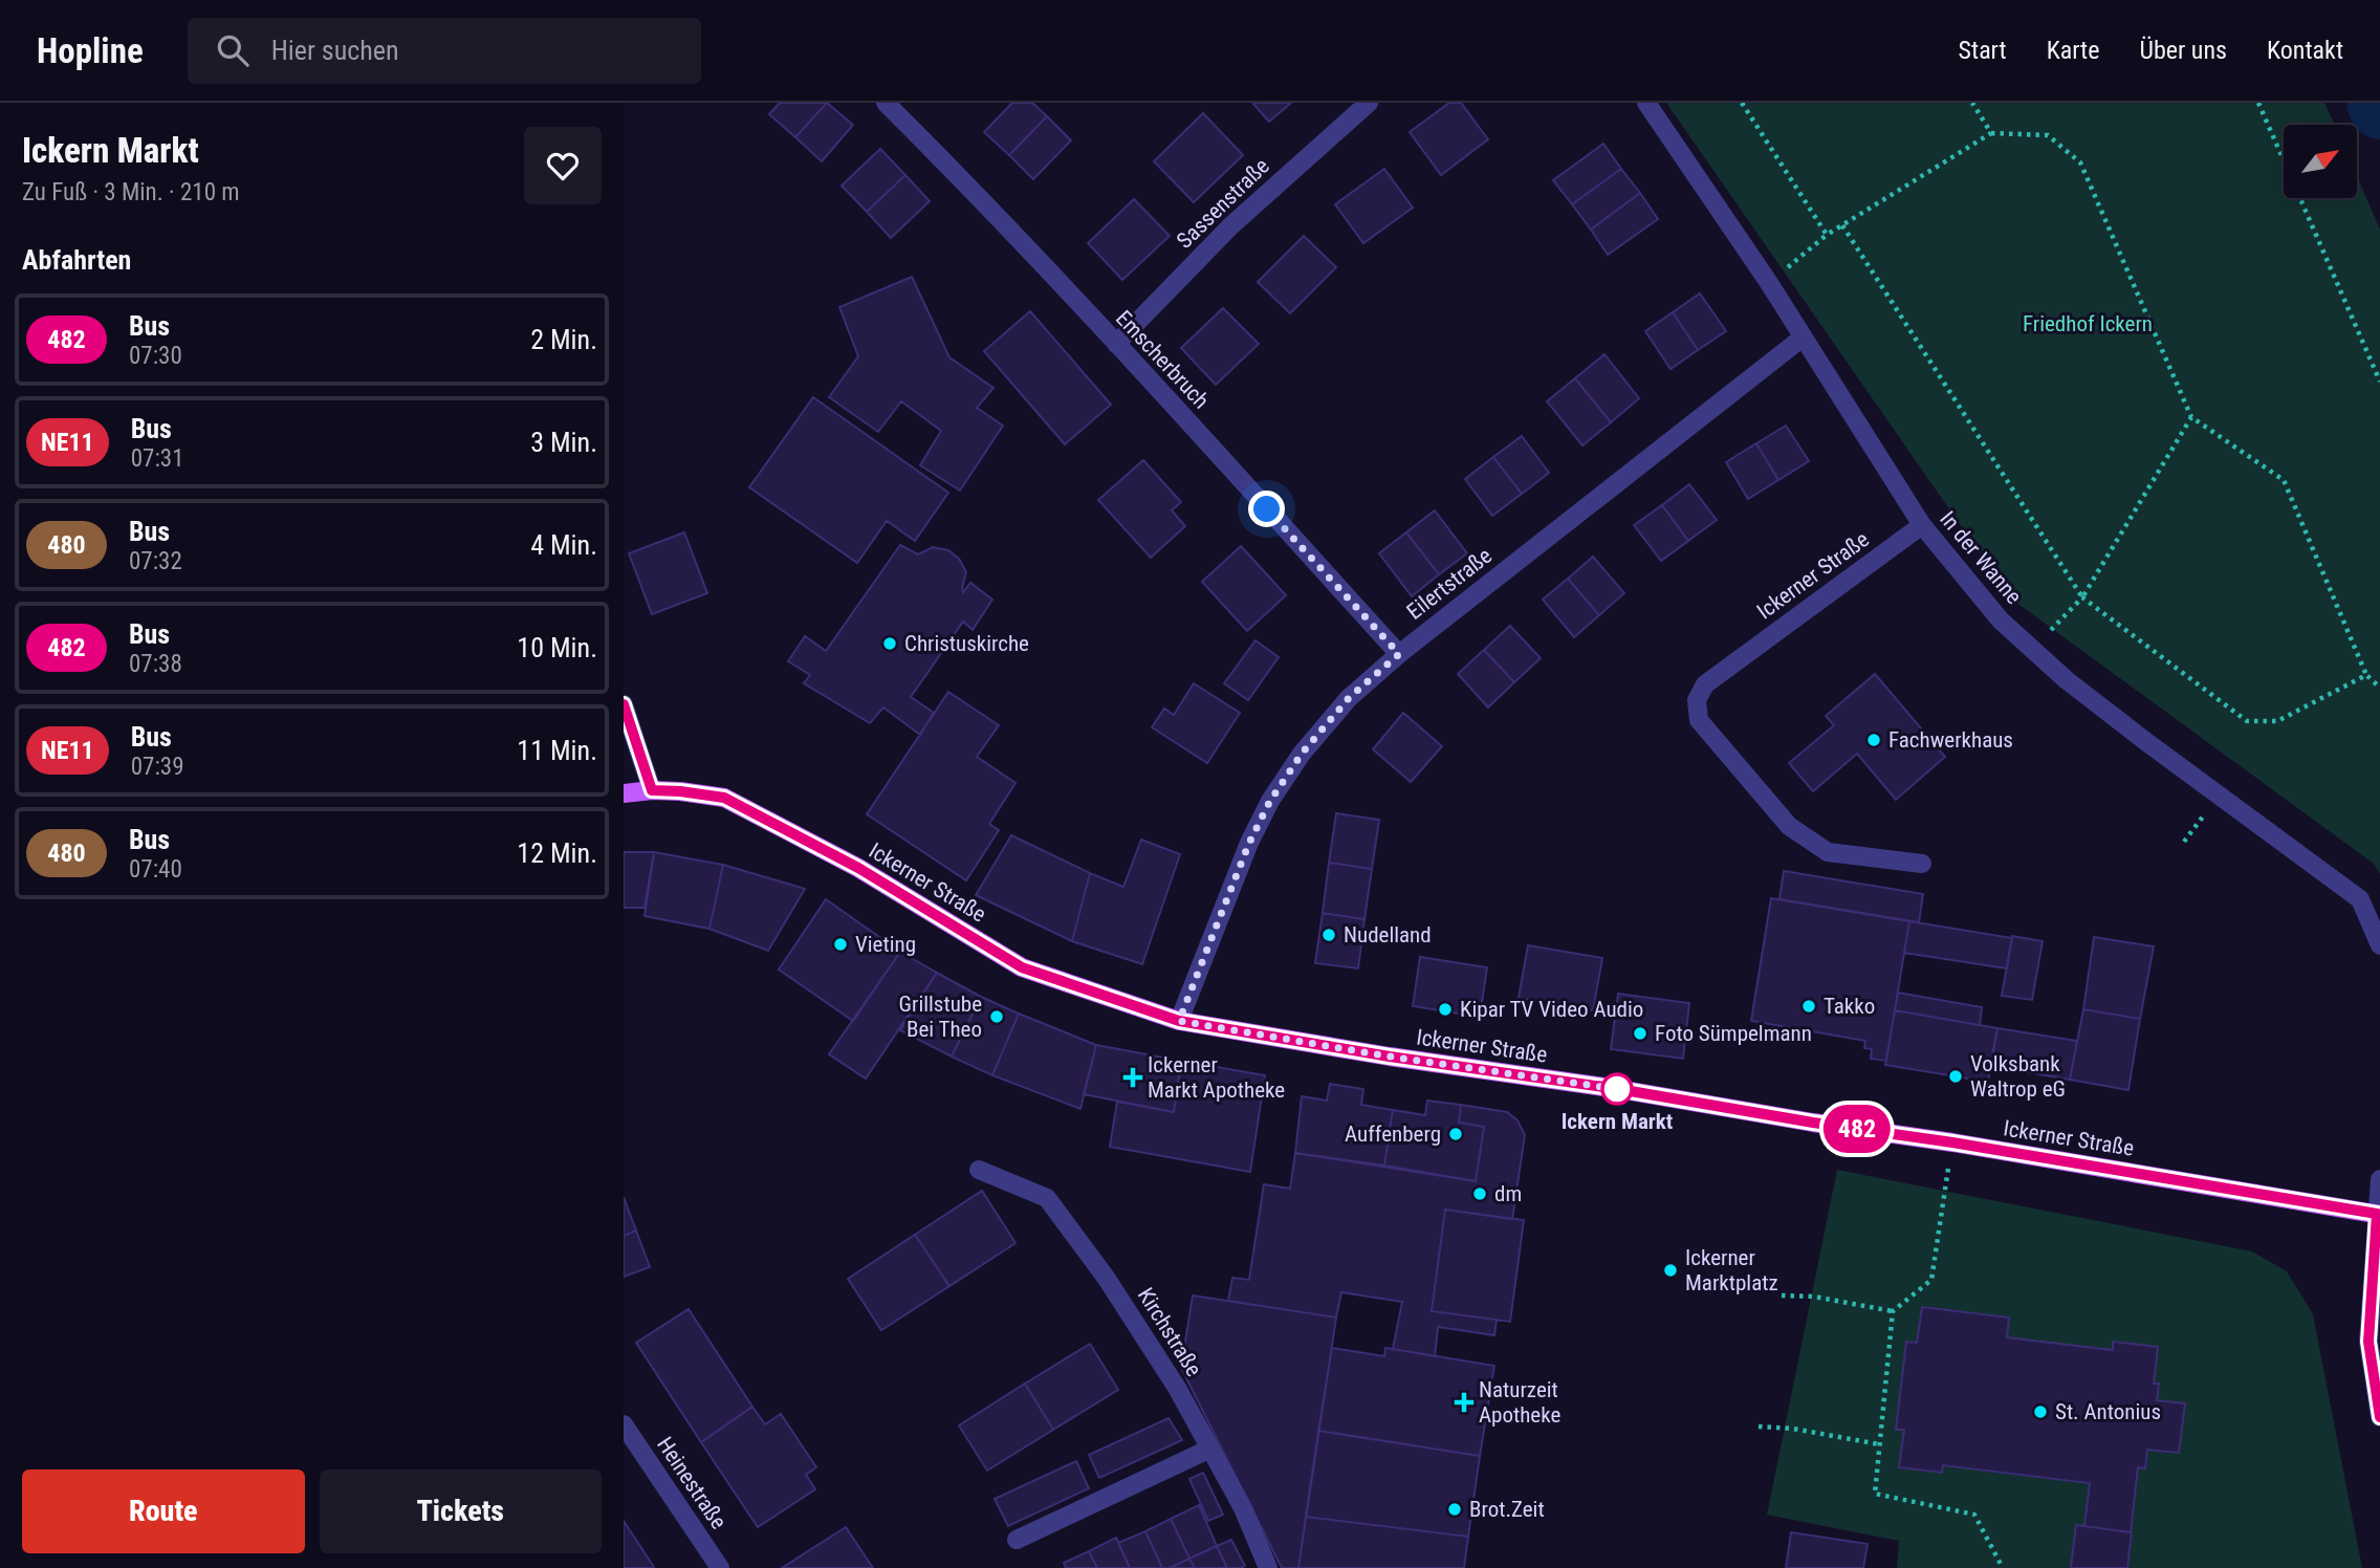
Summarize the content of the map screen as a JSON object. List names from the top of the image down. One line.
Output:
{"streets":{"main road":["Ickerner Straße"],"street":["Sassenstraße","Emscherbruch","In der Wanne","Eilertstraße","Kirchstraße","Heinestraße"]},"crossings":[["Sassenstraße","Emscherbruch"],["Emscherbruch","Eilertstraße"],["In der Wanne","Ickerner Straße"],["In der Wanne","Eilertstraße"],["Ickerner Straße","Eilertstraße"]],"parks":["Friedhof Ickern"],"places":{"other":["Christuskirche","Fachwerkhaus","Nudelland","Vieting","Takko","Kipar TV Video Audio","Grillstube Bei Theo","Foto Sümpelmann","Volksbank Waltrop eG","Ickern Markt","Auffenberg","dm","Ickerner Marktplatz","St. Antonius","Brot.Zeit"],"health":["Ickerner Markt Apotheke","Naturzeit Apotheke"]},"lines":["bus line 482"],"north":"top right","page":{"header":"Hopline","search":"Hier suchen","nav":["Start","Karte","Über uns","Kontakt"],"heading":[["Ickern Markt","Zu Fuß · 3 Min. · 210 m"],"Abfahrten"],"on_map":"482","list":[{"mark":"482","name":"Bus","note":"07:30","value":"2 Min."},{"mark":"NE11","name":"Bus","note":"07:31","value":"3 Min."},{"mark":"480","name":"Bus","note":"07:32","value":"4 Min."},{"mark":"482","name":"Bus","note":"07:38","value":"10 Min."},{"mark":"NE11","name":"Bus","note":"07:39","value":"11 Min."},{"mark":"480","name":"Bus","note":"07:40","value":"12 Min."}],"buttons":["Route","Tickets"]}}
